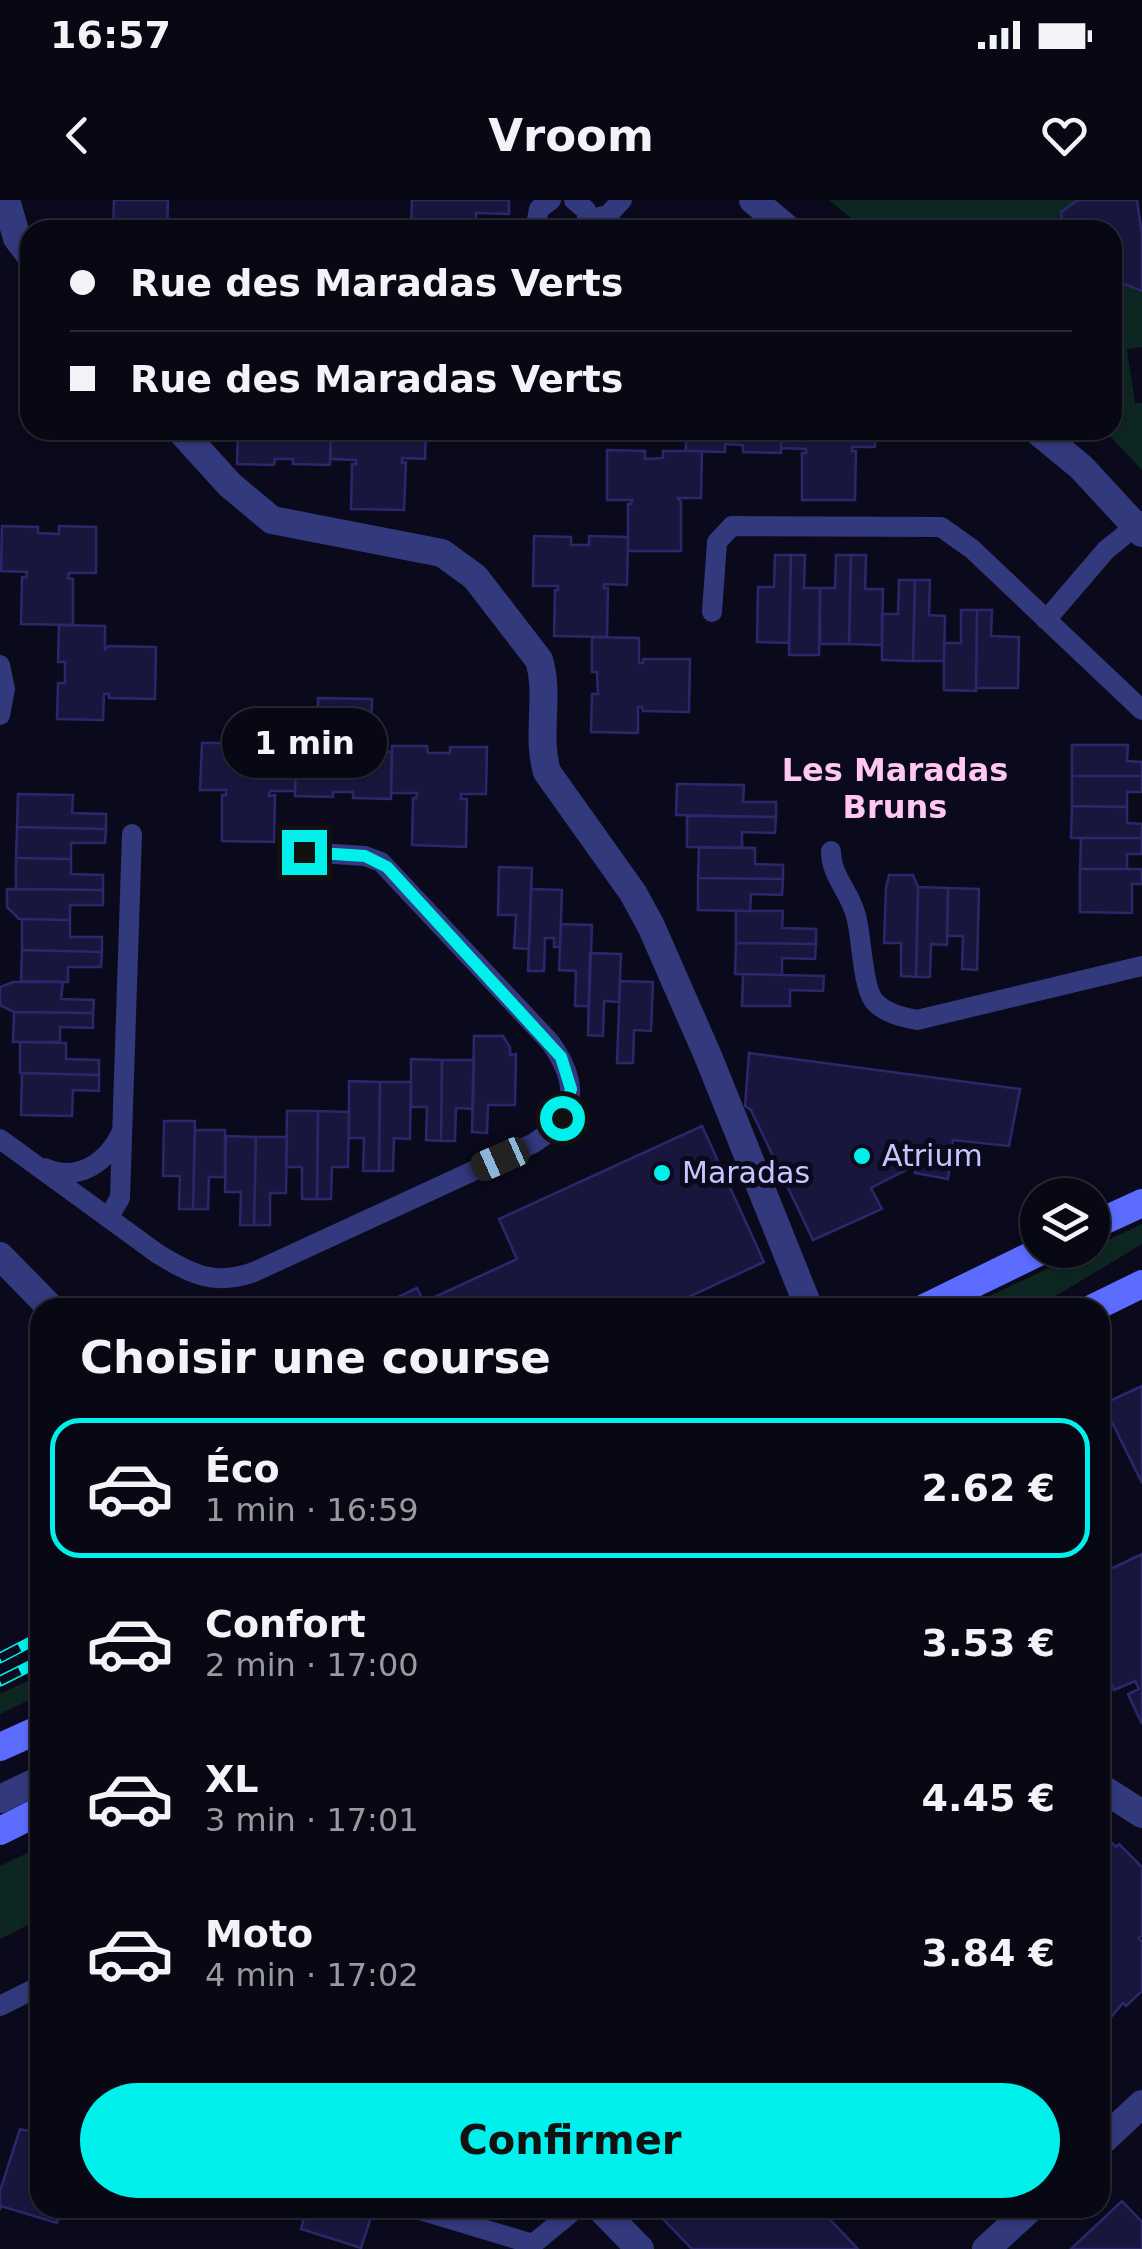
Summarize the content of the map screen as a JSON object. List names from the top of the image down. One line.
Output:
{"districts":["Les Maradas Bruns"],"places":["Atrium","Maradas"],"page":{"status":"16:57","header":"Vroom","banner":["Rue des Maradas Verts","Rue des Maradas Verts"],"bubble":"1 min","heading":"Choisir une course","list":[{"name":"Éco","note":"1 min · 16:59","value":"2.62 €"},{"name":"Confort","note":"2 min · 17:00","value":"3.53 €"},{"name":"XL","note":"3 min · 17:01","value":"4.45 €"},{"name":"Moto","note":"4 min · 17:02","value":"3.84 €"}],"buttons":"Confirmer"}}
